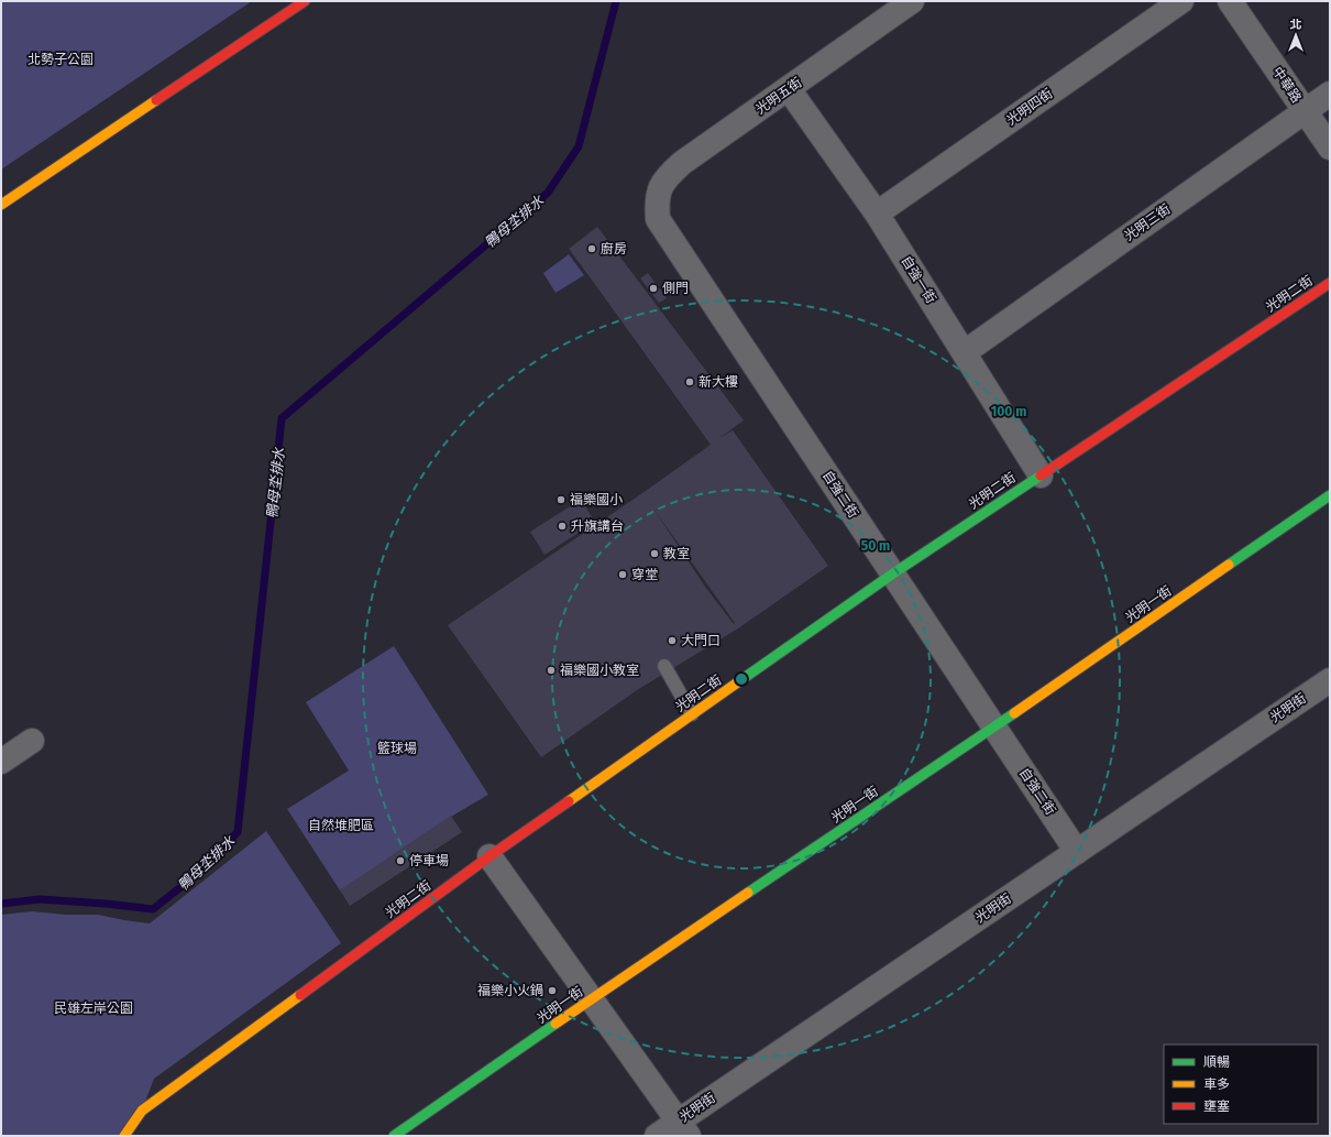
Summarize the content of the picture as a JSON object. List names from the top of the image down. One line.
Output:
{"streets":{"street":["中華路","光明五街","光明四街","光明三街","自強一街","光明二街","自強二街","光明一街","光明街"]},"crossings":[["中華路","光明三街"],["光明五街","自強一街"],["光明五街","自強二街"],["光明四街","自強一街"],["光明三街","自強一街"],["自強一街","光明二街"],["光明二街","自強二街"],["自強二街","光明一街"],["自強二街","光明街"]],"water":["鴨母坔排水"],"parks":["北勢子公園","籃球場","自然堆肥區","民雄左岸公園"],"places":["廚房","側門","新大樓","福樂國小","升旗講台","教室","穿堂","大門口","福樂國小教室","停車場","福樂小火鍋"],"legend":["順暢","車多","壅塞"],"north":"top","rings":["100 m","50 m"]}
